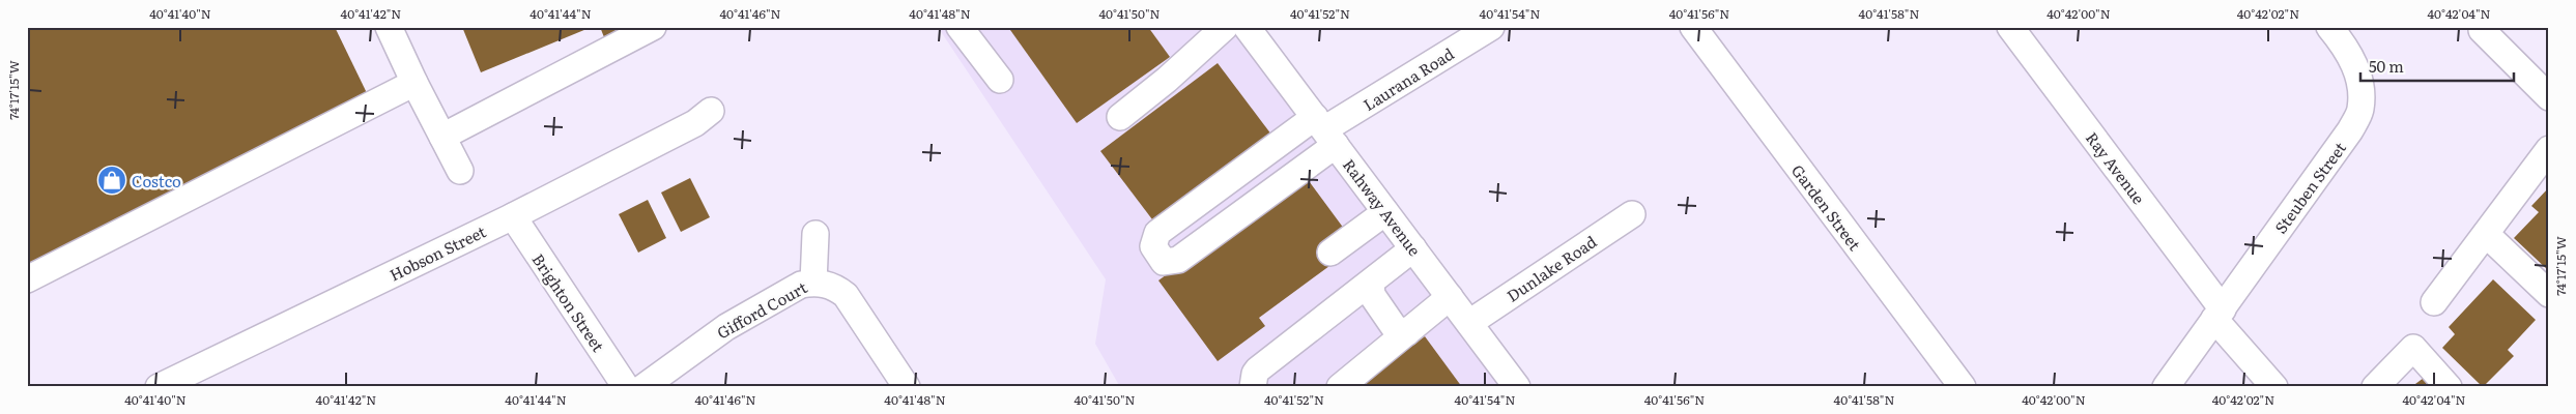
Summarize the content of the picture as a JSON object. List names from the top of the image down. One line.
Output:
{"streets":{"street":["Laurana Road","Ray Avenue","Steuben Street","Rahway Avenue","Garden Street","Hobson Street","Dunlake Road","Brighton Street","Gifford Court"]},"crossings":[["Laurana Road","Rahway Avenue"],["Ray Avenue","Steuben Street"],["Rahway Avenue","Dunlake Road"],["Hobson Street","Brighton Street"]],"places":{"shop":["Costco"]},"scale_bar":"50 m","coordinates":["40°41'40\"N","40°41'42\"N","40°41'44\"N","40°41'46\"N","40°41'48\"N","40°41'50\"N","40°41'52\"N","40°41'54\"N","40°41'56\"N","40°41'58\"N","40°42'00\"N","40°42'02\"N","40°42'04\"N","74°17'15\"W"]}
